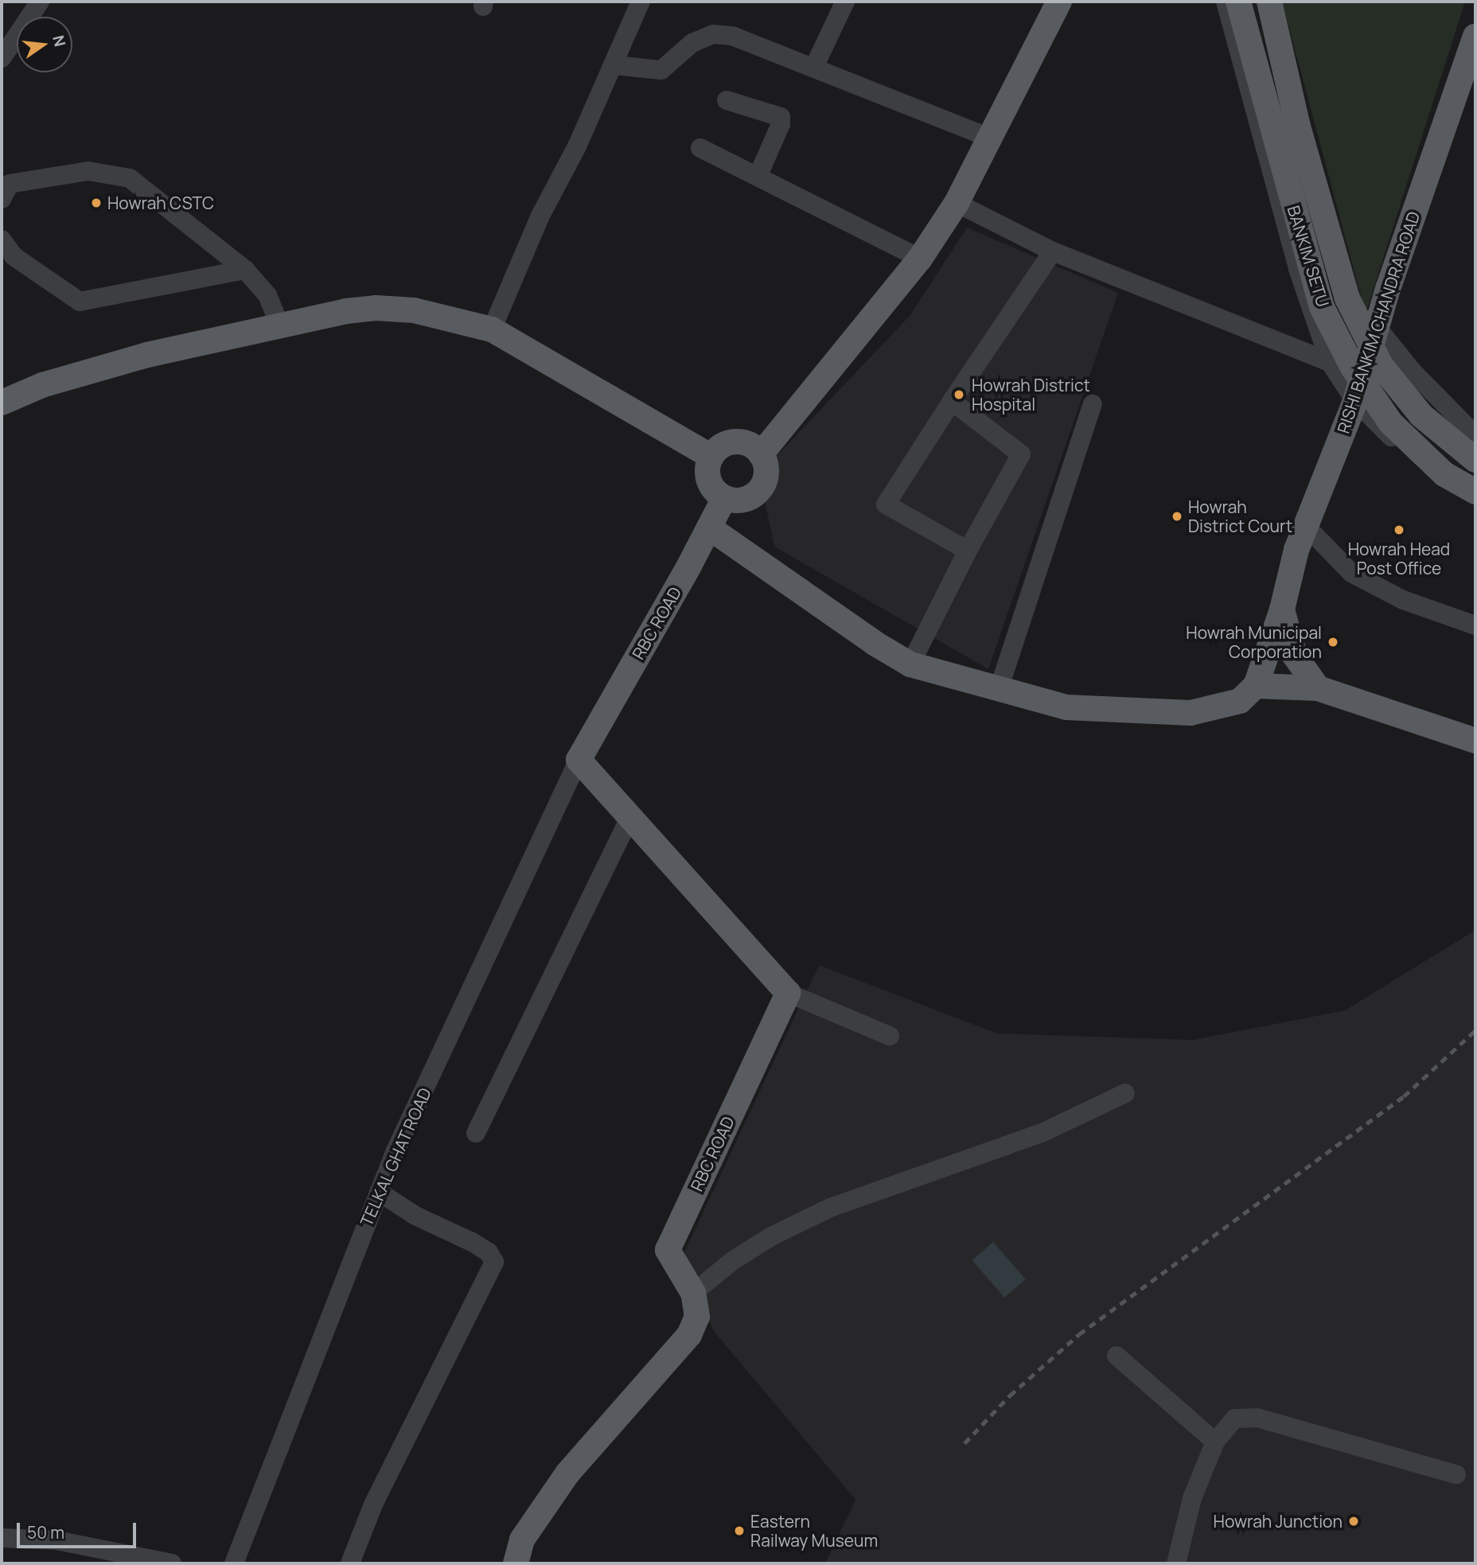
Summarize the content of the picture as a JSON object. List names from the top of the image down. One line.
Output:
{"streets":{"main road":["BANKIM SETU","RISHI BANKIM CHANDRA ROAD","RBC ROAD"],"street":["TELKAL GHAT ROAD"]},"crossings":[["RBC ROAD","TELKAL GHAT ROAD"]],"places":["Howrah CSTC","Howrah District Hospital","Howrah District Court","Howrah Head Post Office","Howrah Municipal Corporation","Howrah Junction","Eastern Railway Museum"],"scale_bar":"50 m","north":"right"}
